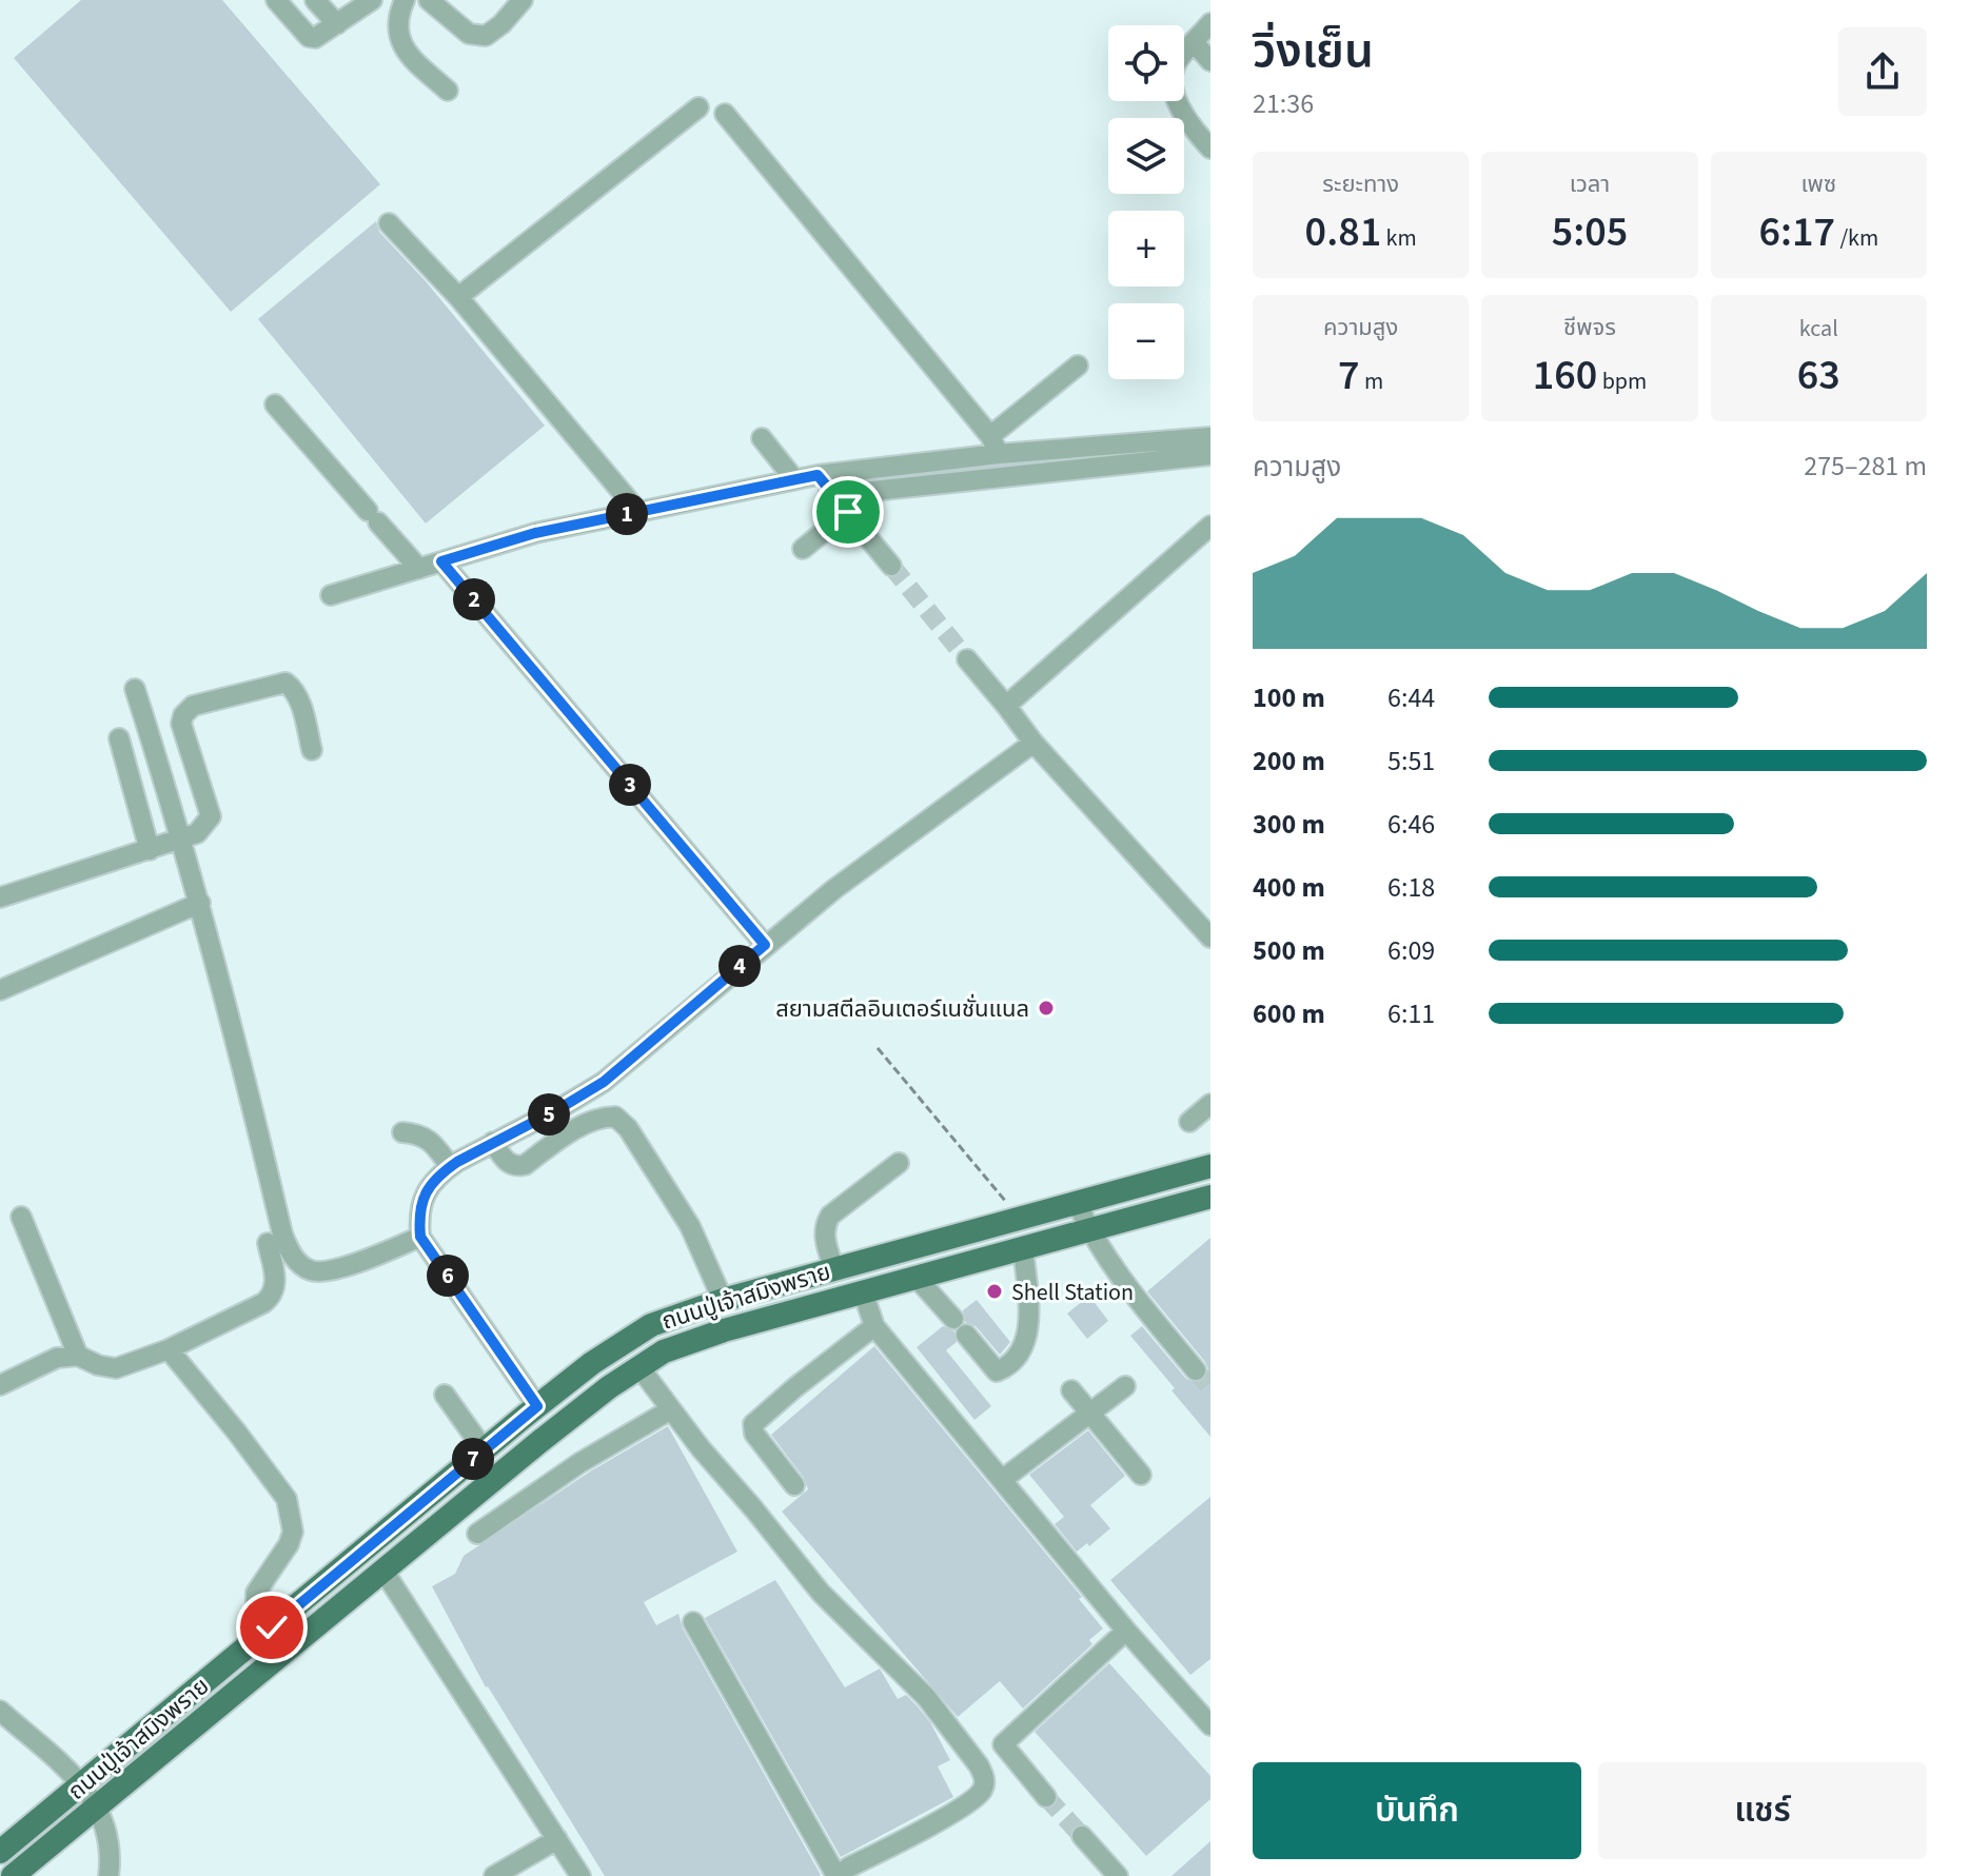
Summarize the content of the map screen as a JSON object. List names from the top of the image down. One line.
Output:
{"streets":{"main road":["ถนนปู่เจ้าสมิงพราย"]},"places":["สยามสตีลอินเตอร์เนชั่นแนล","Shell Station"],"page":{"heading":["วิ่งเย็น","21:36"],"map_buttons":["+","−"],"stats":[["ระยะทาง","0.81 km"],["เวลา","5:05"],["เพซ","6:17 /km"],["ความสูง","7 m"],["ชีพจร","160 bpm"],["kcal","63"]],"chart":["ความสูง","275–281 m"],"pins":["1","2","3","4","5","6","7"],"list":[{"name":"100 m","note":"6:44"},{"name":"200 m","note":"5:51"},{"name":"300 m","note":"6:46"},{"name":"400 m","note":"6:18"},{"name":"500 m","note":"6:09"},{"name":"600 m","note":"6:11"}],"buttons":["บันทึก","แชร์"]}}
